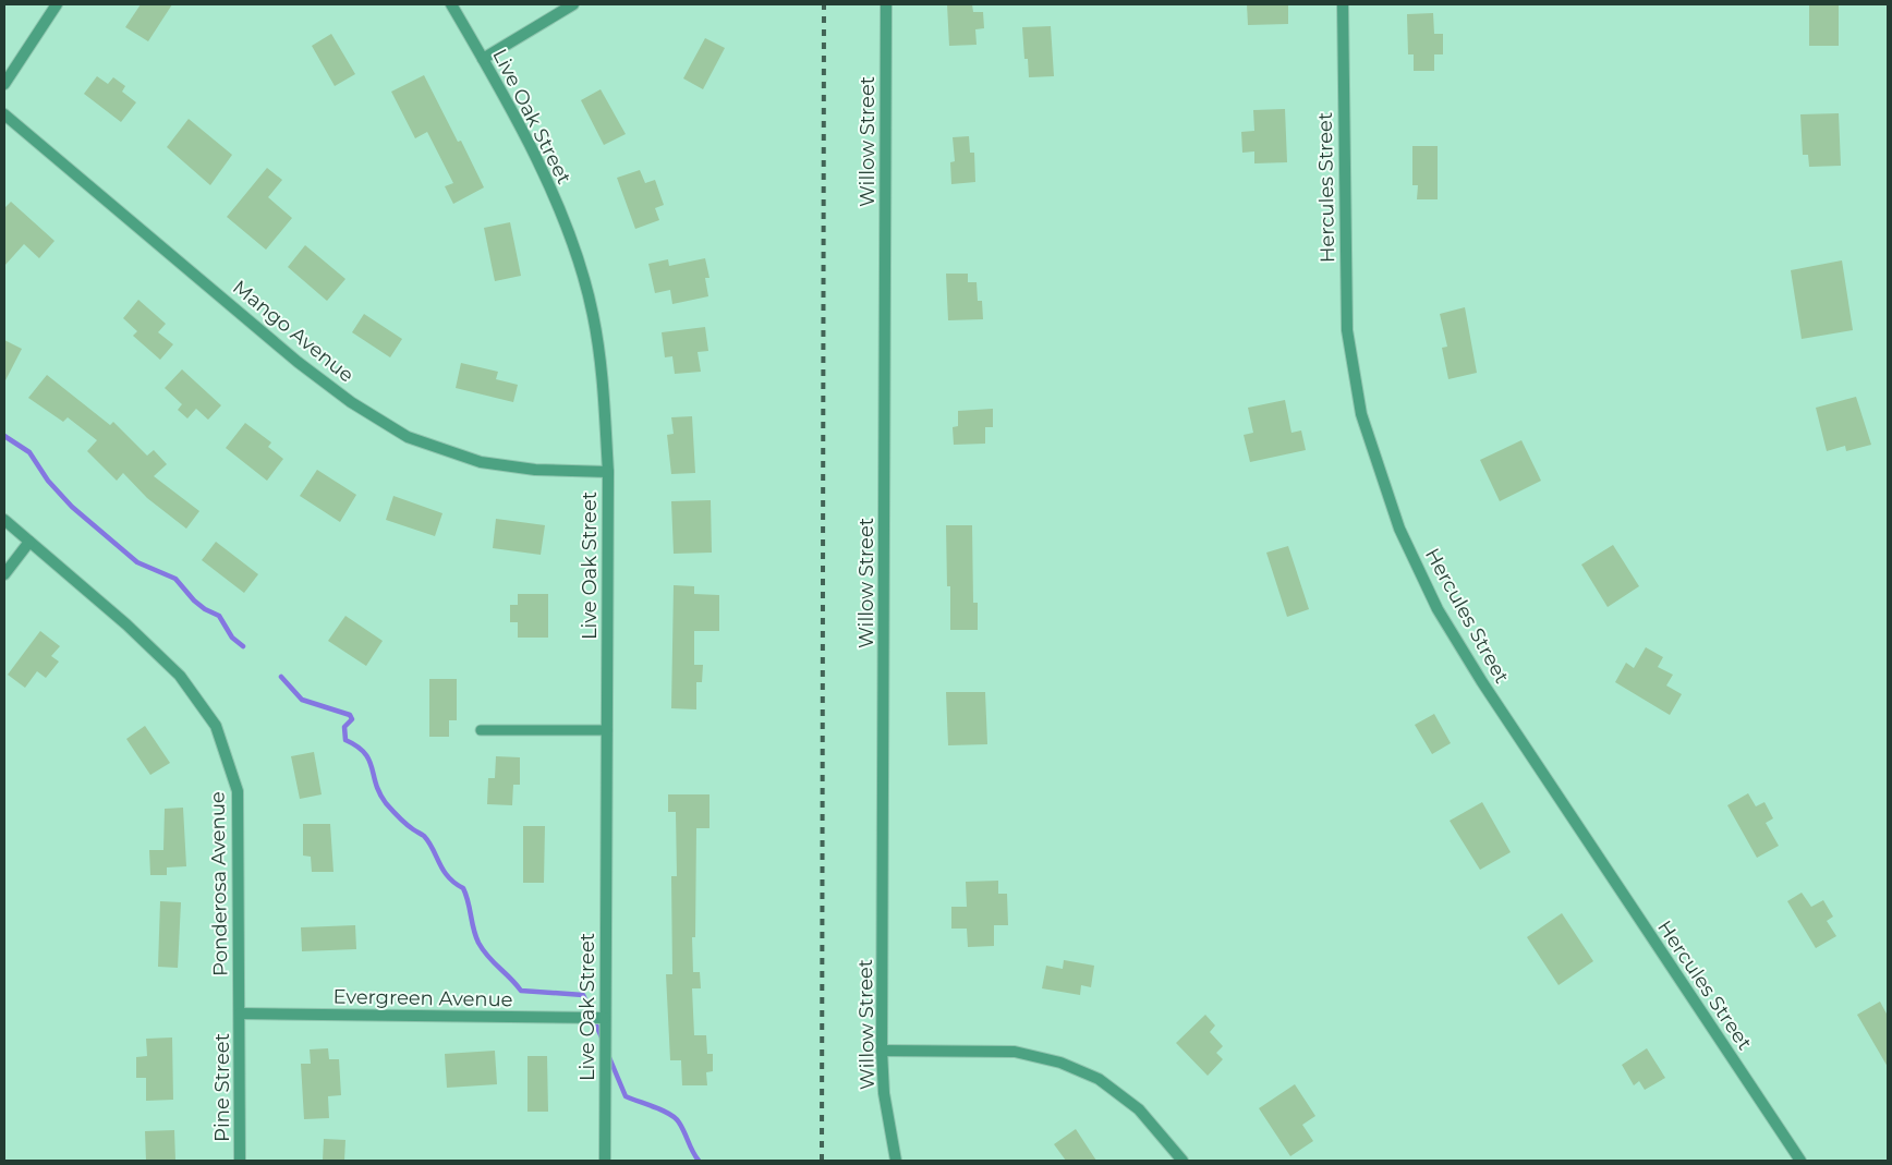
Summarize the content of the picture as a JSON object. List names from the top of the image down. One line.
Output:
{"streets":{"street":["Live Oak Street","Willow Street","Hercules Street","Mango Avenue","Ponderosa Avenue","Evergreen Avenue","Pine Street"]},"crossings":[["Live Oak Street","Mango Avenue"],["Live Oak Street","Evergreen Avenue"],["Ponderosa Avenue","Evergreen Avenue"],["Ponderosa Avenue","Pine Street"],["Evergreen Avenue","Pine Street"]]}
